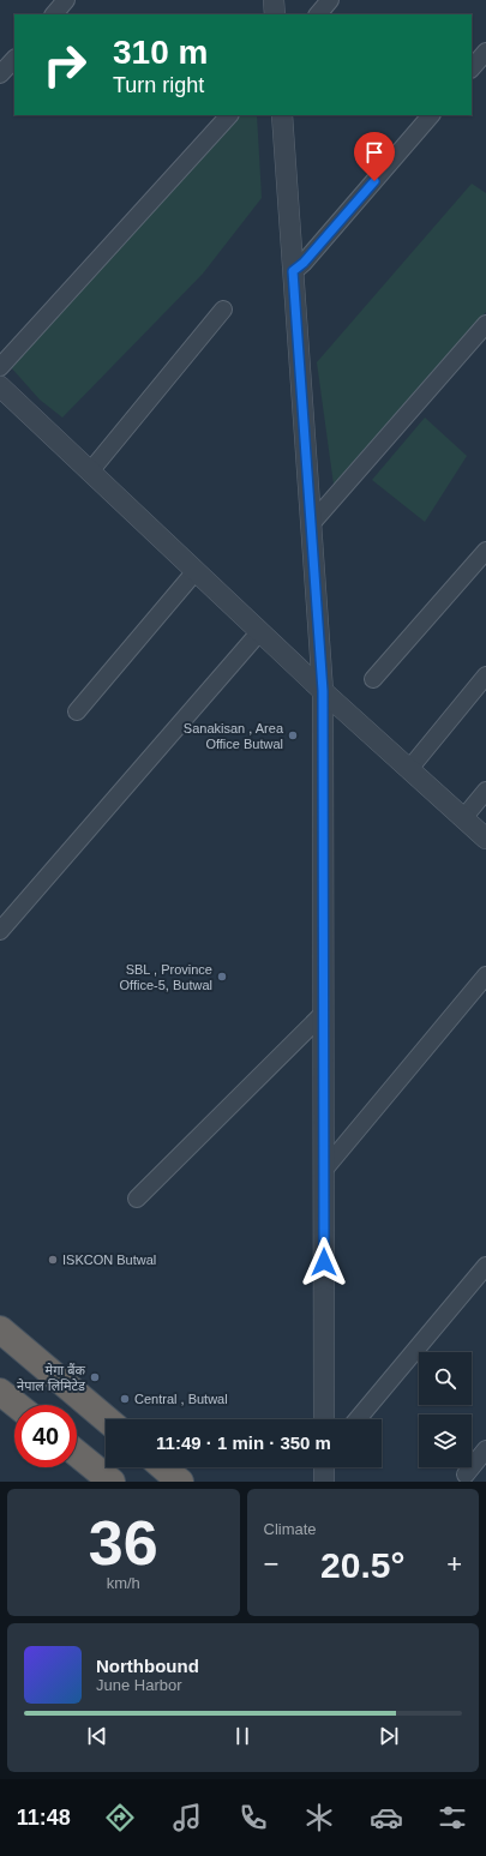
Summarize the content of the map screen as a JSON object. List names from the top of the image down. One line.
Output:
{"places":["Sanakisan , Area Office Butwal","SBL , Province Office-5, Butwal","ISKCON Butwal","मेगा बैंक नेपाल लिमिटेड","Central , Butwal"],"page":{"turn":["310 m","Turn right"],"limit":"40","trip":"11:49 · 1 min · 350 m","tile":[["36","km/h"],"Climate"],"heat":["−","20.5°","+"],"song":["Northbound","June Harbor"],"tabs":"11:48"}}
